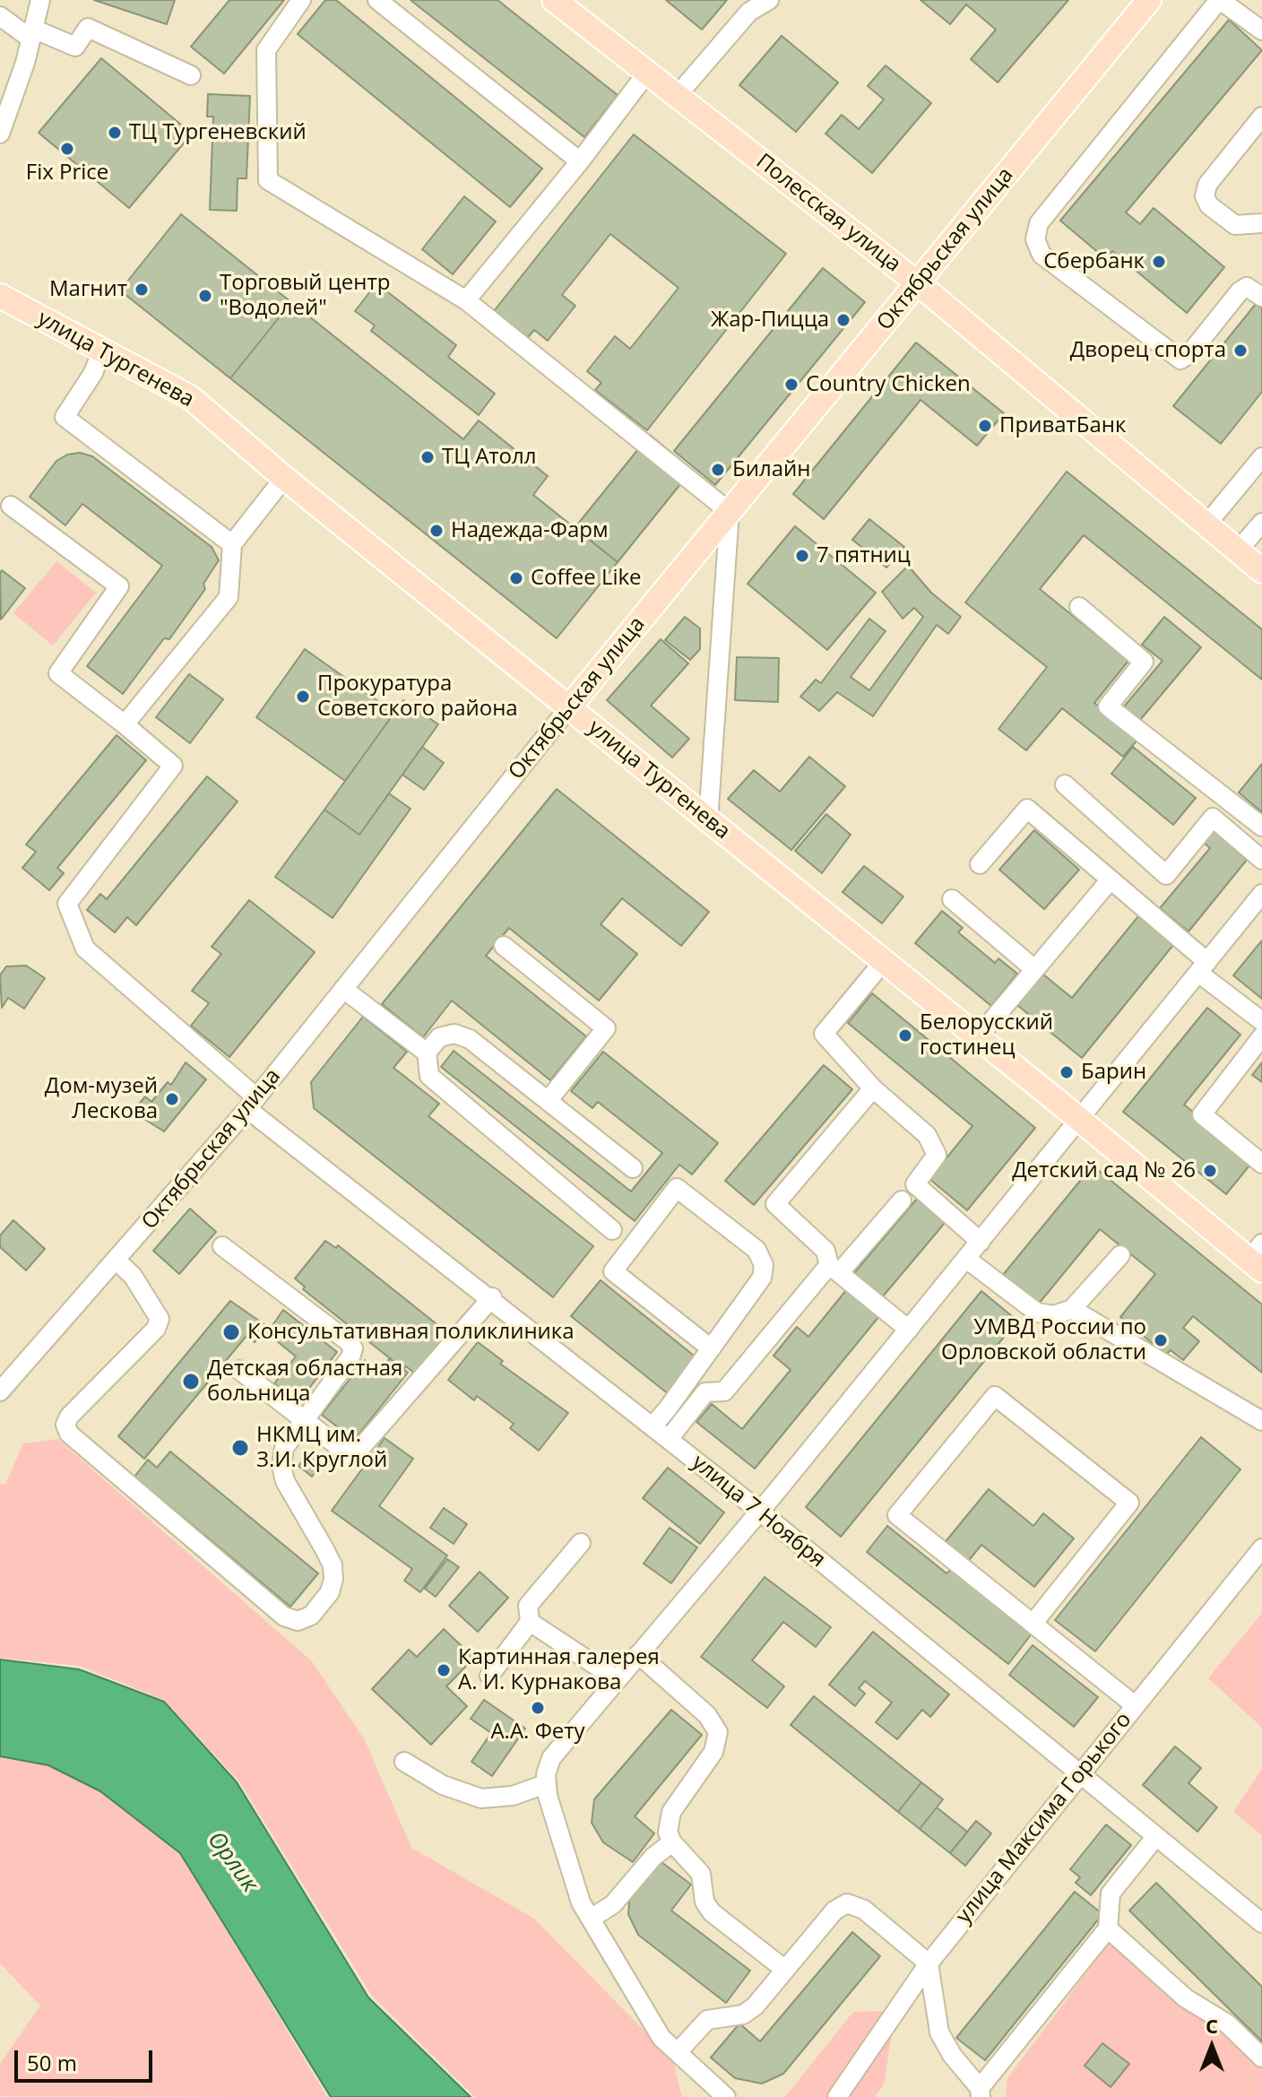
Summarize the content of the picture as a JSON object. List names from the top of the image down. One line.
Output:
{"streets":{"main road":["Полесская улица","Октябрьская улица","улица Тургенева"],"street":["улица 7 Ноября","улица Максима Горького"]},"crossings":[["Полесская улица","Октябрьская улица"],["Октябрьская улица","улица Тургенева"],["Октябрьская улица","улица 7 Ноября"],["улица 7 Ноября","улица Максима Горького"]],"water":["Орлик"],"places":["ТЦ Тургеневский","Fix Price","Сбербанк","Магнит","Торговый центр \"Водолей\"","Жар-Пицца","Дворец спорта","Country Chicken","ПриватБанк","ТЦ Атолл","Билайн","Надежда-Фарм","7 пятниц","Coffee Like","Прокуратура Советского района","Белорусский гостинец","Барин","Дом-музей Лескова","Детский сад № 26","Консультативная поликлиника","УМВД России по Орловской области","Детская областная больница","НКМЦ им. З.И. Круглой","Картинная галерея А. И. Курнакова","А.А. Фету"],"scale_bar":"50 m","north":"top"}
